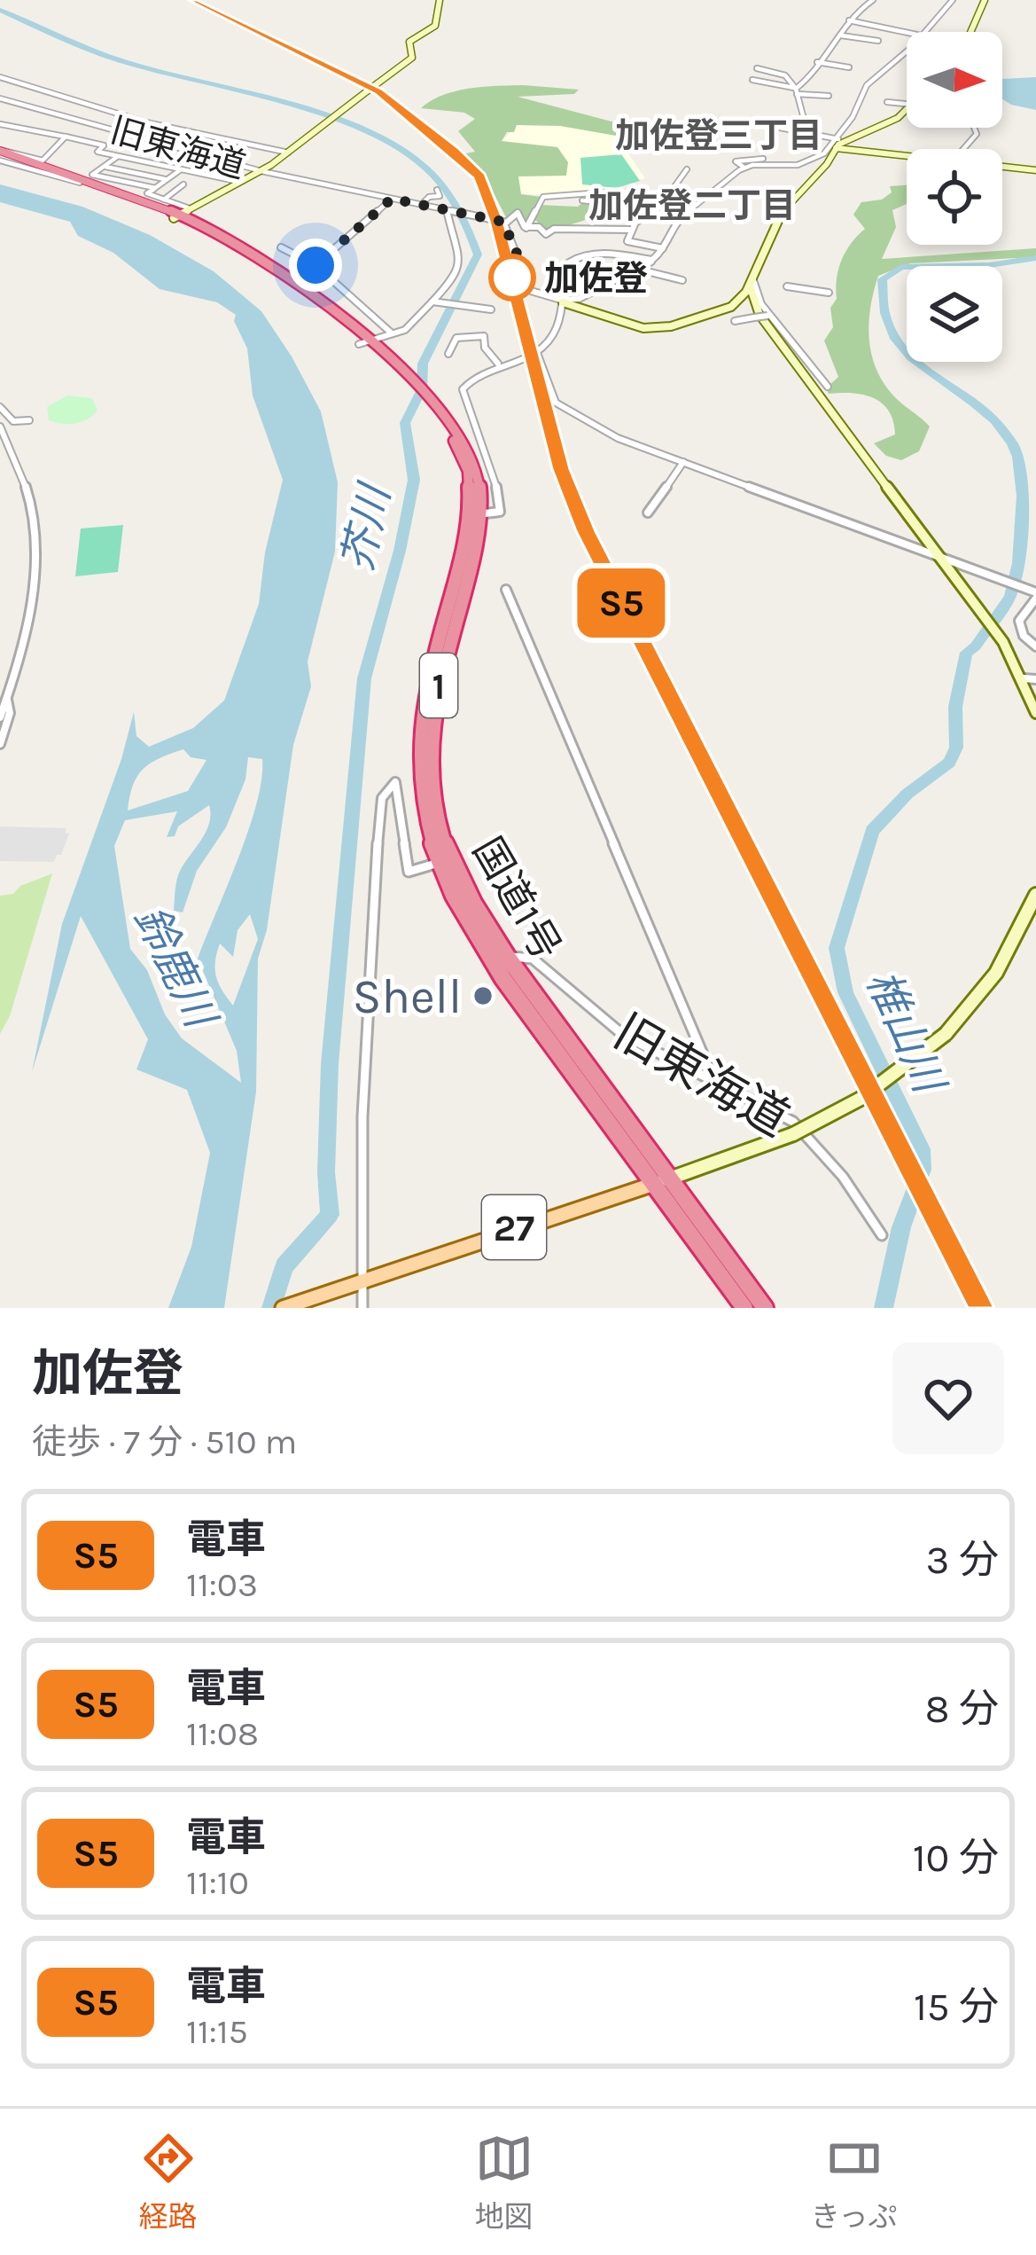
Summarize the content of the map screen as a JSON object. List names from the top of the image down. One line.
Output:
{"streets":{"highway":["1","国道1号"],"main road":["27"],"street":["旧東海道"]},"crossings":[["旧東海道","国道1号"],["国道1号","27"]],"districts":["加佐登三丁目","加佐登二丁目"],"water":["芥川","鈴鹿川","椎山川"],"places":["加佐登","Shell"],"north":"right","page":{"on_map":"S5","heading":["加佐登","徒歩 · 7 分 · 510 m"],"list":[{"mark":"S5","name":"電車","note":"11:03","value":"3 分"},{"mark":"S5","name":"電車","note":"11:08","value":"8 分"},{"mark":"S5","name":"電車","note":"11:10","value":"10 分"},{"mark":"S5","name":"電車","note":"11:15","value":"15 分"}],"tabs":["経路","地図","きっぷ"]}}
